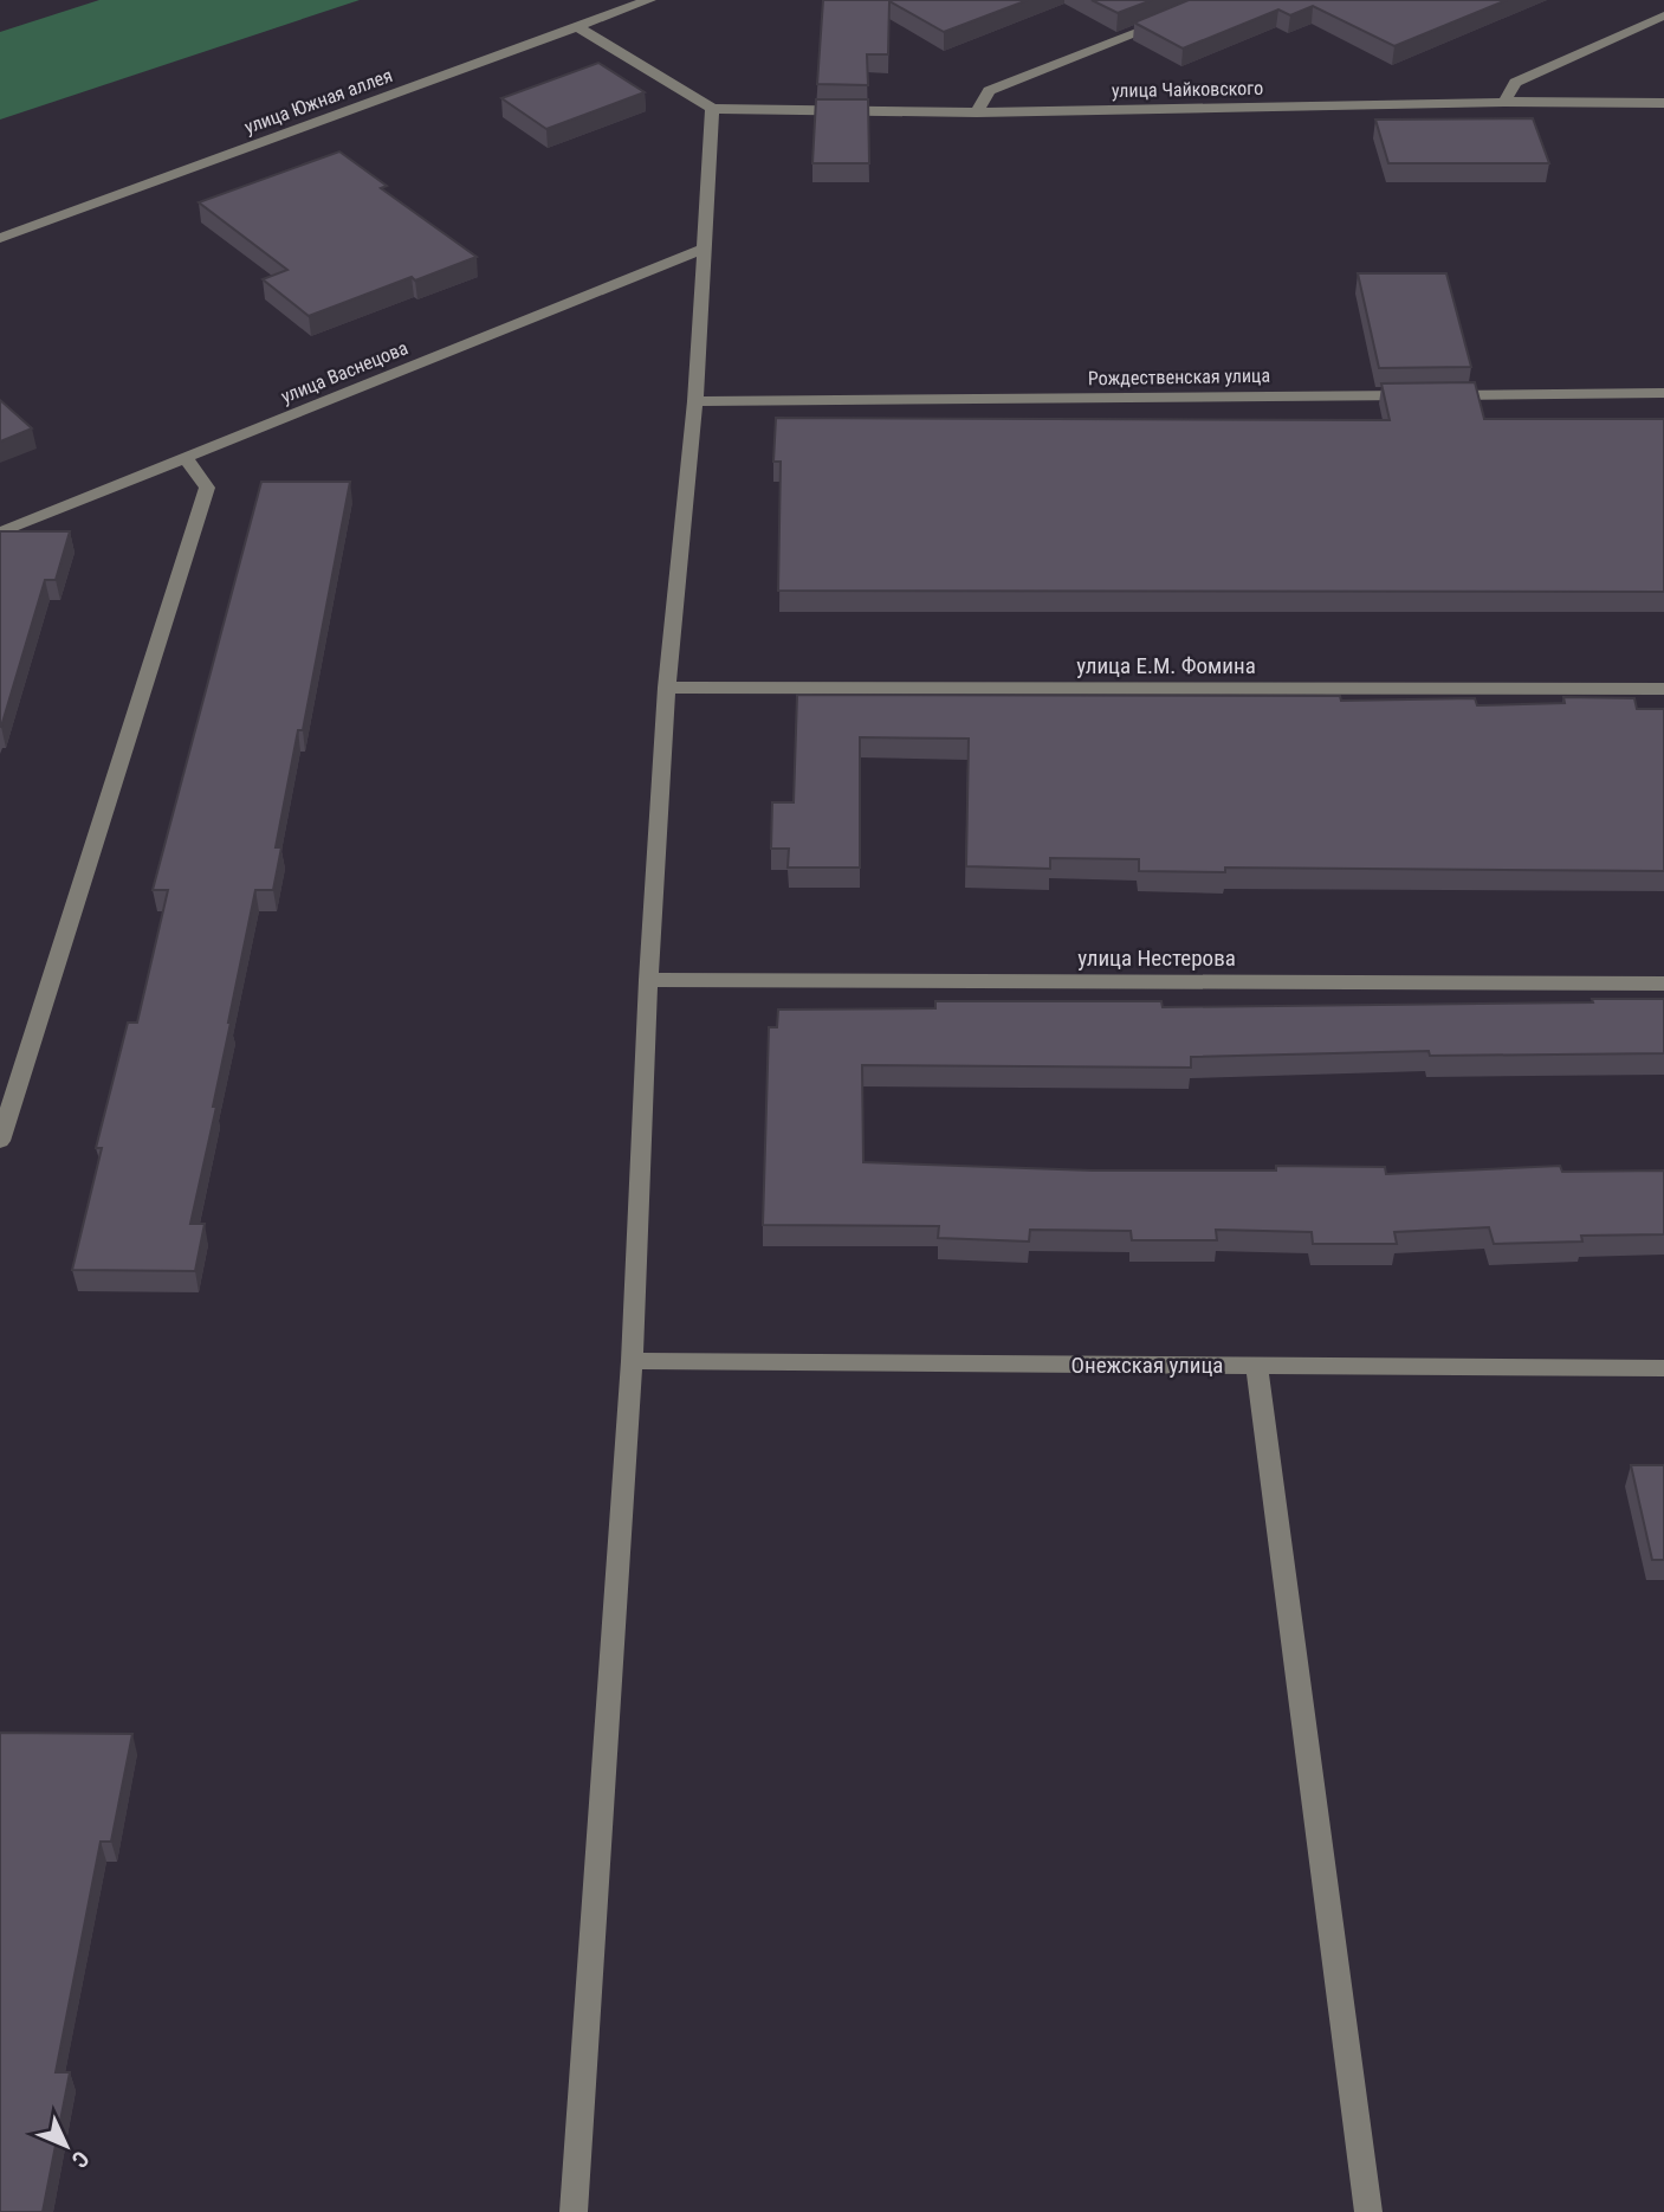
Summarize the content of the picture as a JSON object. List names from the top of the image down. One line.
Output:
{"streets":{"street":["улица Чайковского","улица Южная аллея","улица Васнецова","Рождественская улица","улица Е.М. Фомина","улица Нестерова","Онежская улица"]},"north":"bottom right"}
